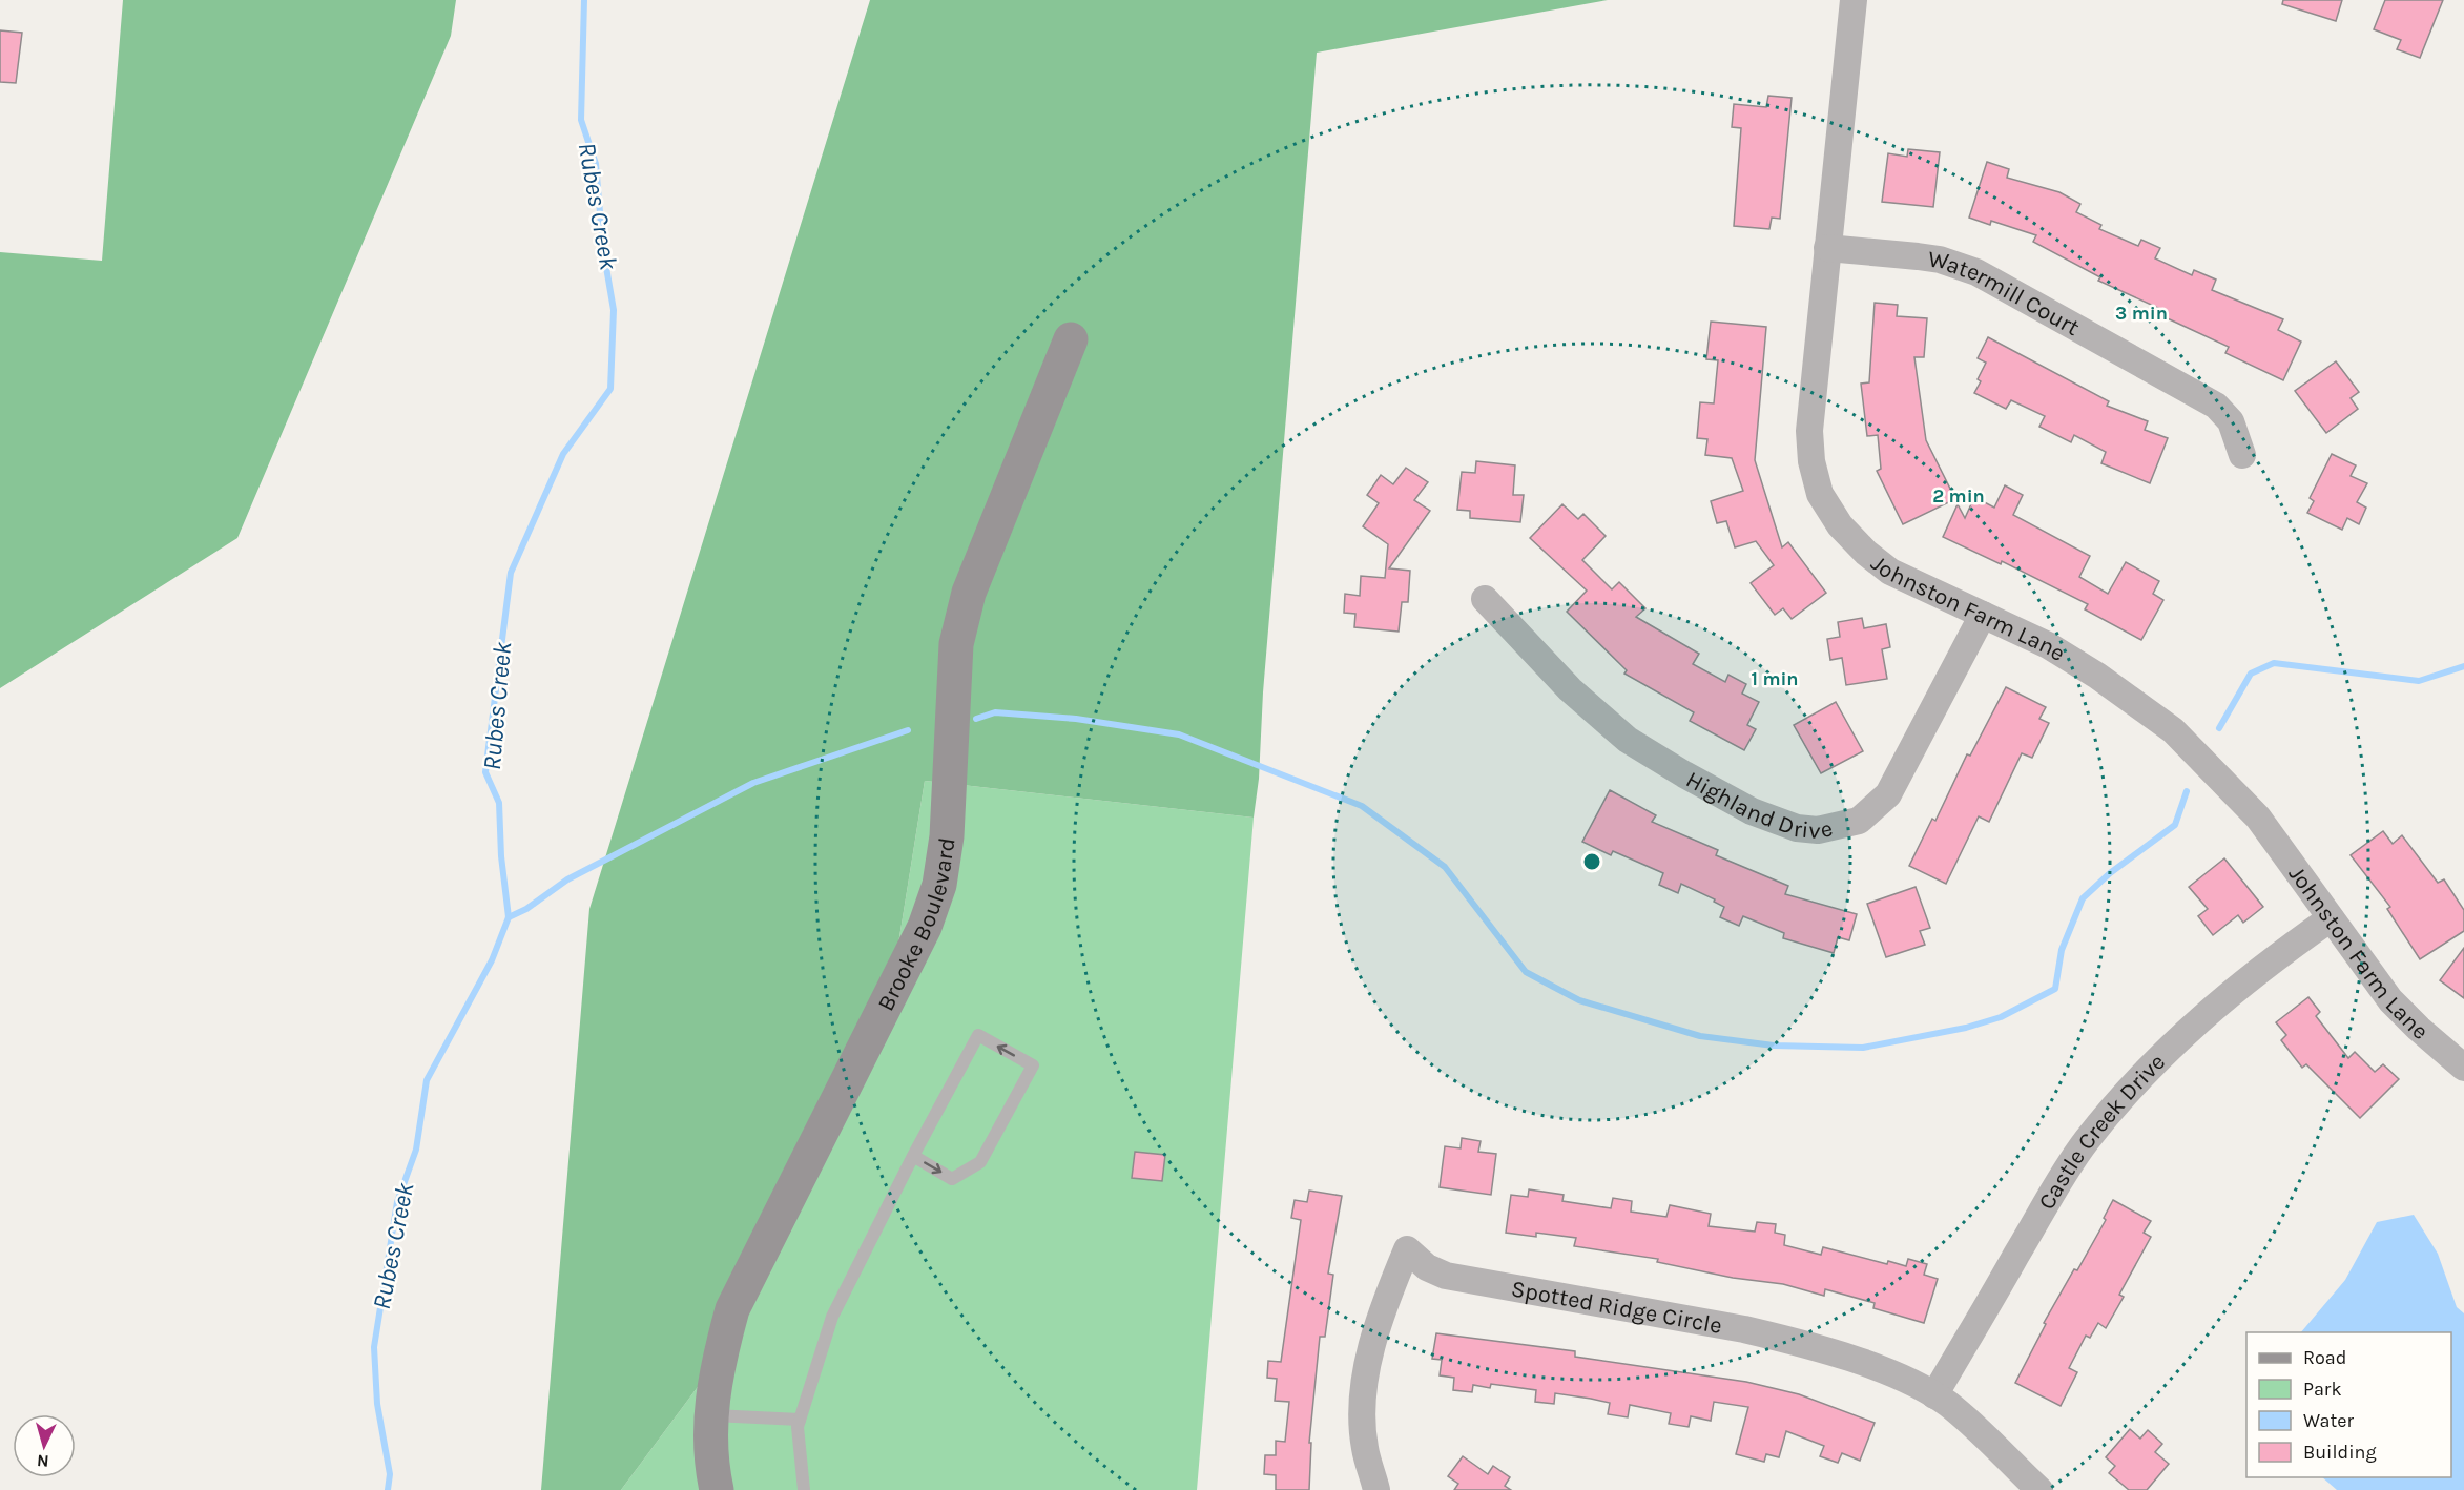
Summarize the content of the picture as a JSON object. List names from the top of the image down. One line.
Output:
{"streets":{"street":["Watermill Court","Johnston Farm Lane","Highland Drive","Brooke Boulevard","Castle Creek Drive","Spotted Ridge Circle"]},"crossings":[["Watermill Court","Johnston Farm Lane"],["Johnston Farm Lane","Highland Drive"],["Johnston Farm Lane","Castle Creek Drive"],["Castle Creek Drive","Spotted Ridge Circle"]],"water":["Rubes Creek"],"legend":["Road","Park","Water","Building"],"north":"bottom","rings":["3 min","2 min","1 min"]}
